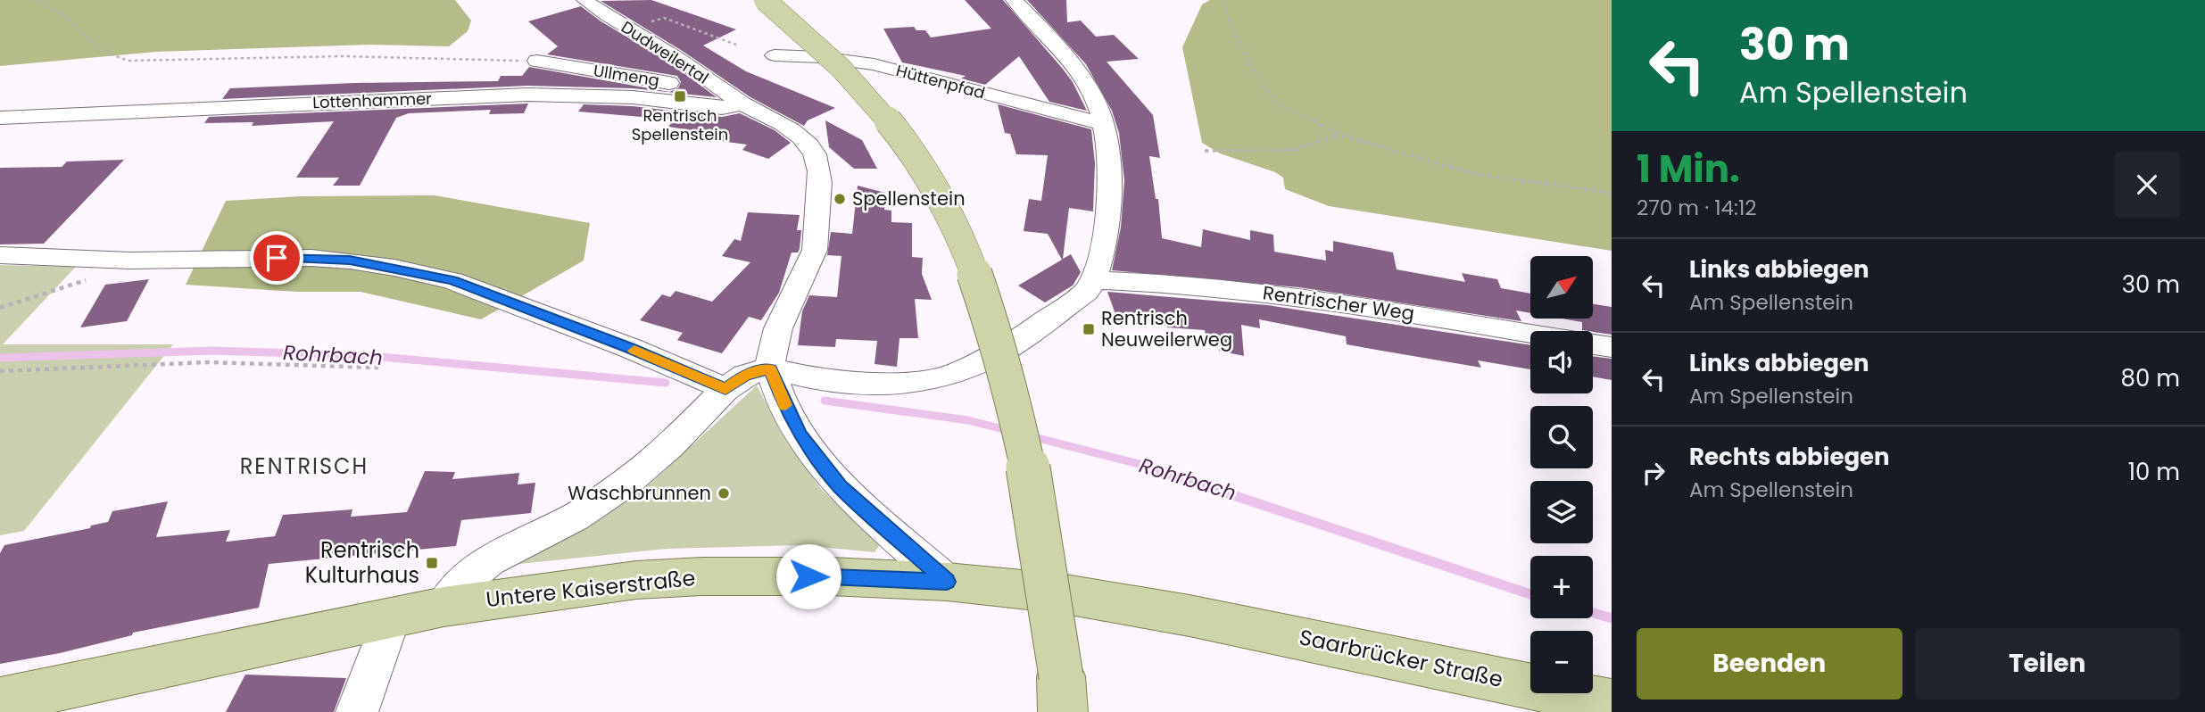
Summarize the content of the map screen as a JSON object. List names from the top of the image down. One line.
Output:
{"streets":{"main road":["Untere Kaiserstraße","Saarbrücker Straße"],"street":["Dudweilertal","Ullmeng","Hüttenpfad","Lottenhammer","Rentrischer Weg"]},"crossings":[["Dudweilertal","Ullmeng"],["Dudweilertal","Lottenhammer"],["Untere Kaiserstraße","Saarbrücker Straße"]],"districts":["RENTRISCH"],"water":["Rohrbach"],"places":{"transit":["Rentrisch Spellenstein","Rentrisch Neuweilerweg","Rentrisch Kulturhaus"],"other":["Spellenstein","Waschbrunnen"]},"north":"top right","page":{"turn":["30 m","Am Spellenstein"],"heading":["1 Min.","270 m · 14:12"],"list":[{"name":"Links abbiegen","note":"Am Spellenstein","value":"30 m"},{"name":"Links abbiegen","note":"Am Spellenstein","value":"80 m"},{"name":"Rechts abbiegen","note":"Am Spellenstein","value":"10 m"}],"map_buttons":["+","−"],"buttons":["Beenden","Teilen"]}}
